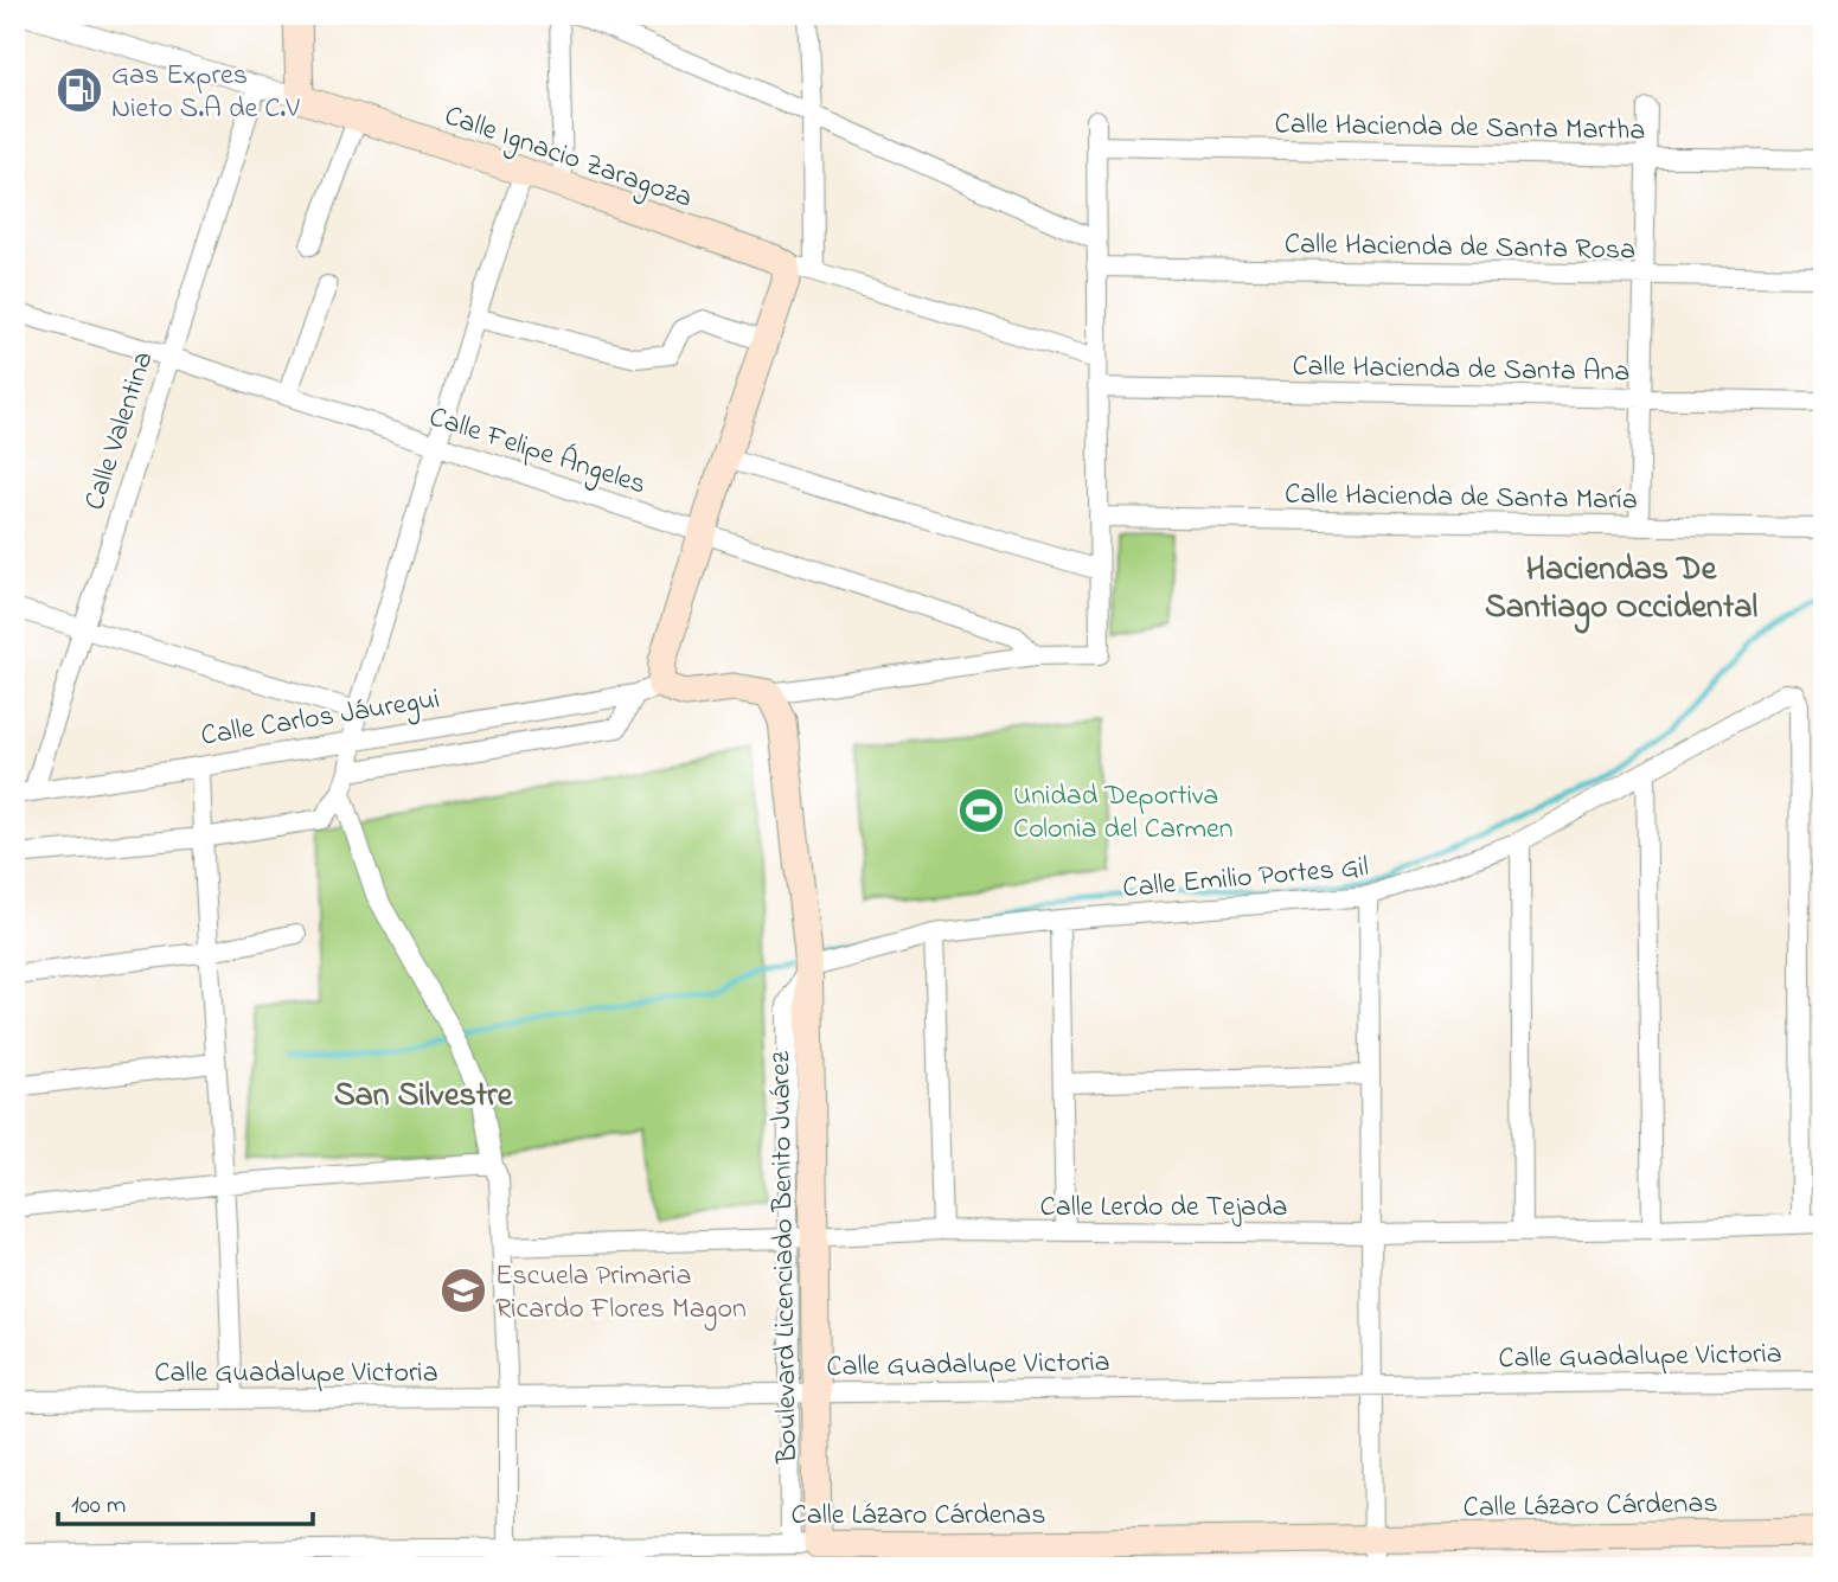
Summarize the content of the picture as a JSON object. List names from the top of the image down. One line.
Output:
{"streets":{"street":["Calle Hacienda de Santa Martha","Calle Ignacio Zaragoza","Calle Hacienda de Santa Rosa","Calle Hacienda de Santa Ana","Calle Valentina","Calle Felipe Ángeles","Calle Hacienda de Santa María","Calle Carlos Jáuregui","Calle Emilio Portes Gil","Calle Lerdo de Tejada","Boulevard Licenciado Benito Juárez","Calle Guadalupe Victoria","Calle Lázaro Cárdenas"]},"crossings":[["Calle Ignacio Zaragoza","Calle Valentina"],["Calle Valentina","Calle Felipe Ángeles"],["Calle Valentina","Calle Carlos Jáuregui"],["Calle Emilio Portes Gil","Calle Lerdo de Tejada"],["Calle Emilio Portes Gil","Boulevard Licenciado Benito Juárez"],["Calle Lerdo de Tejada","Boulevard Licenciado Benito Juárez"],["Boulevard Licenciado Benito Juárez","Calle Guadalupe Victoria"],["Boulevard Licenciado Benito Juárez","Calle Lázaro Cárdenas"]],"districts":["Haciendas De Santiago Occidental","San Silvestre"],"places":{"fuel station":["Gas Expres Nieto S.A de C.V"],"sports":["Unidad Deportiva Colonia del Carmen"],"school or university":["Escuela Primaria Ricardo Flores Magon"]},"scale_bar":"100 m"}
